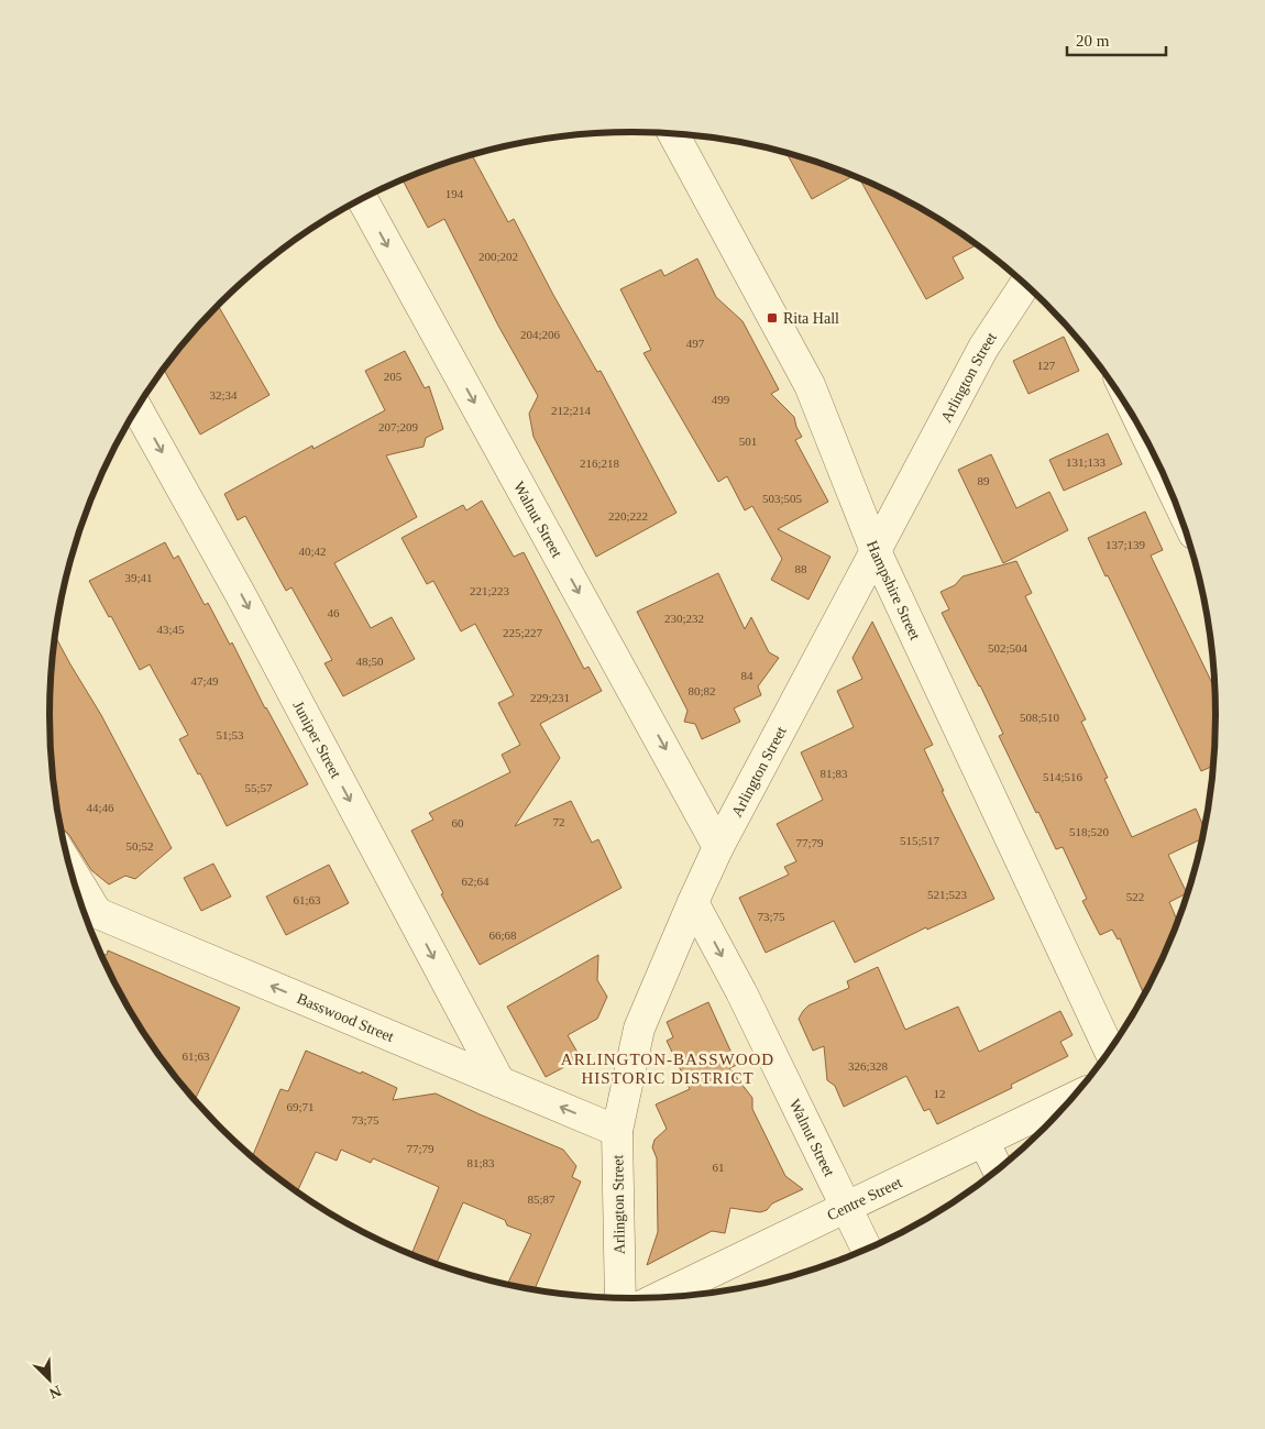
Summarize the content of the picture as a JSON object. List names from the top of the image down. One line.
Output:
{"streets":{"street":["Arlington Street","Walnut Street","Hampshire Street","Juniper Street","Basswood Street","Centre Street"]},"crossings":[["Arlington Street","Walnut Street"],["Arlington Street","Hampshire Street"],["Arlington Street","Basswood Street"],["Walnut Street","Centre Street"],["Juniper Street","Basswood Street"]],"one_way":["Walnut Street","Juniper Street","Basswood Street"],"districts":["ARLINGTON-BASSWOOD HISTORIC DISTRICT"],"places":{"transit":["Rita Hall"]},"house_numbers":["194","200;202","204;206","497","127","205","32;34","499","212;214","207;209","501","131;133","216;218","89","503;505","220;222","137;139","40;42","88","39;41","221;223","46","230;232","43;45","225;227","502;504","48;50","84","47;49","80;82","229;231","508;510","51;53","81;83","514;516","55;57","44;46","72","60","518;520","515;517","77;79","50;52","62;64","521;523","522","61;63","73;75","66;68","61;63","326;328","12","69;71","73;75","77;79","81;83","61","85;87"],"scale_bar":"20 m","north":"bottom right"}
